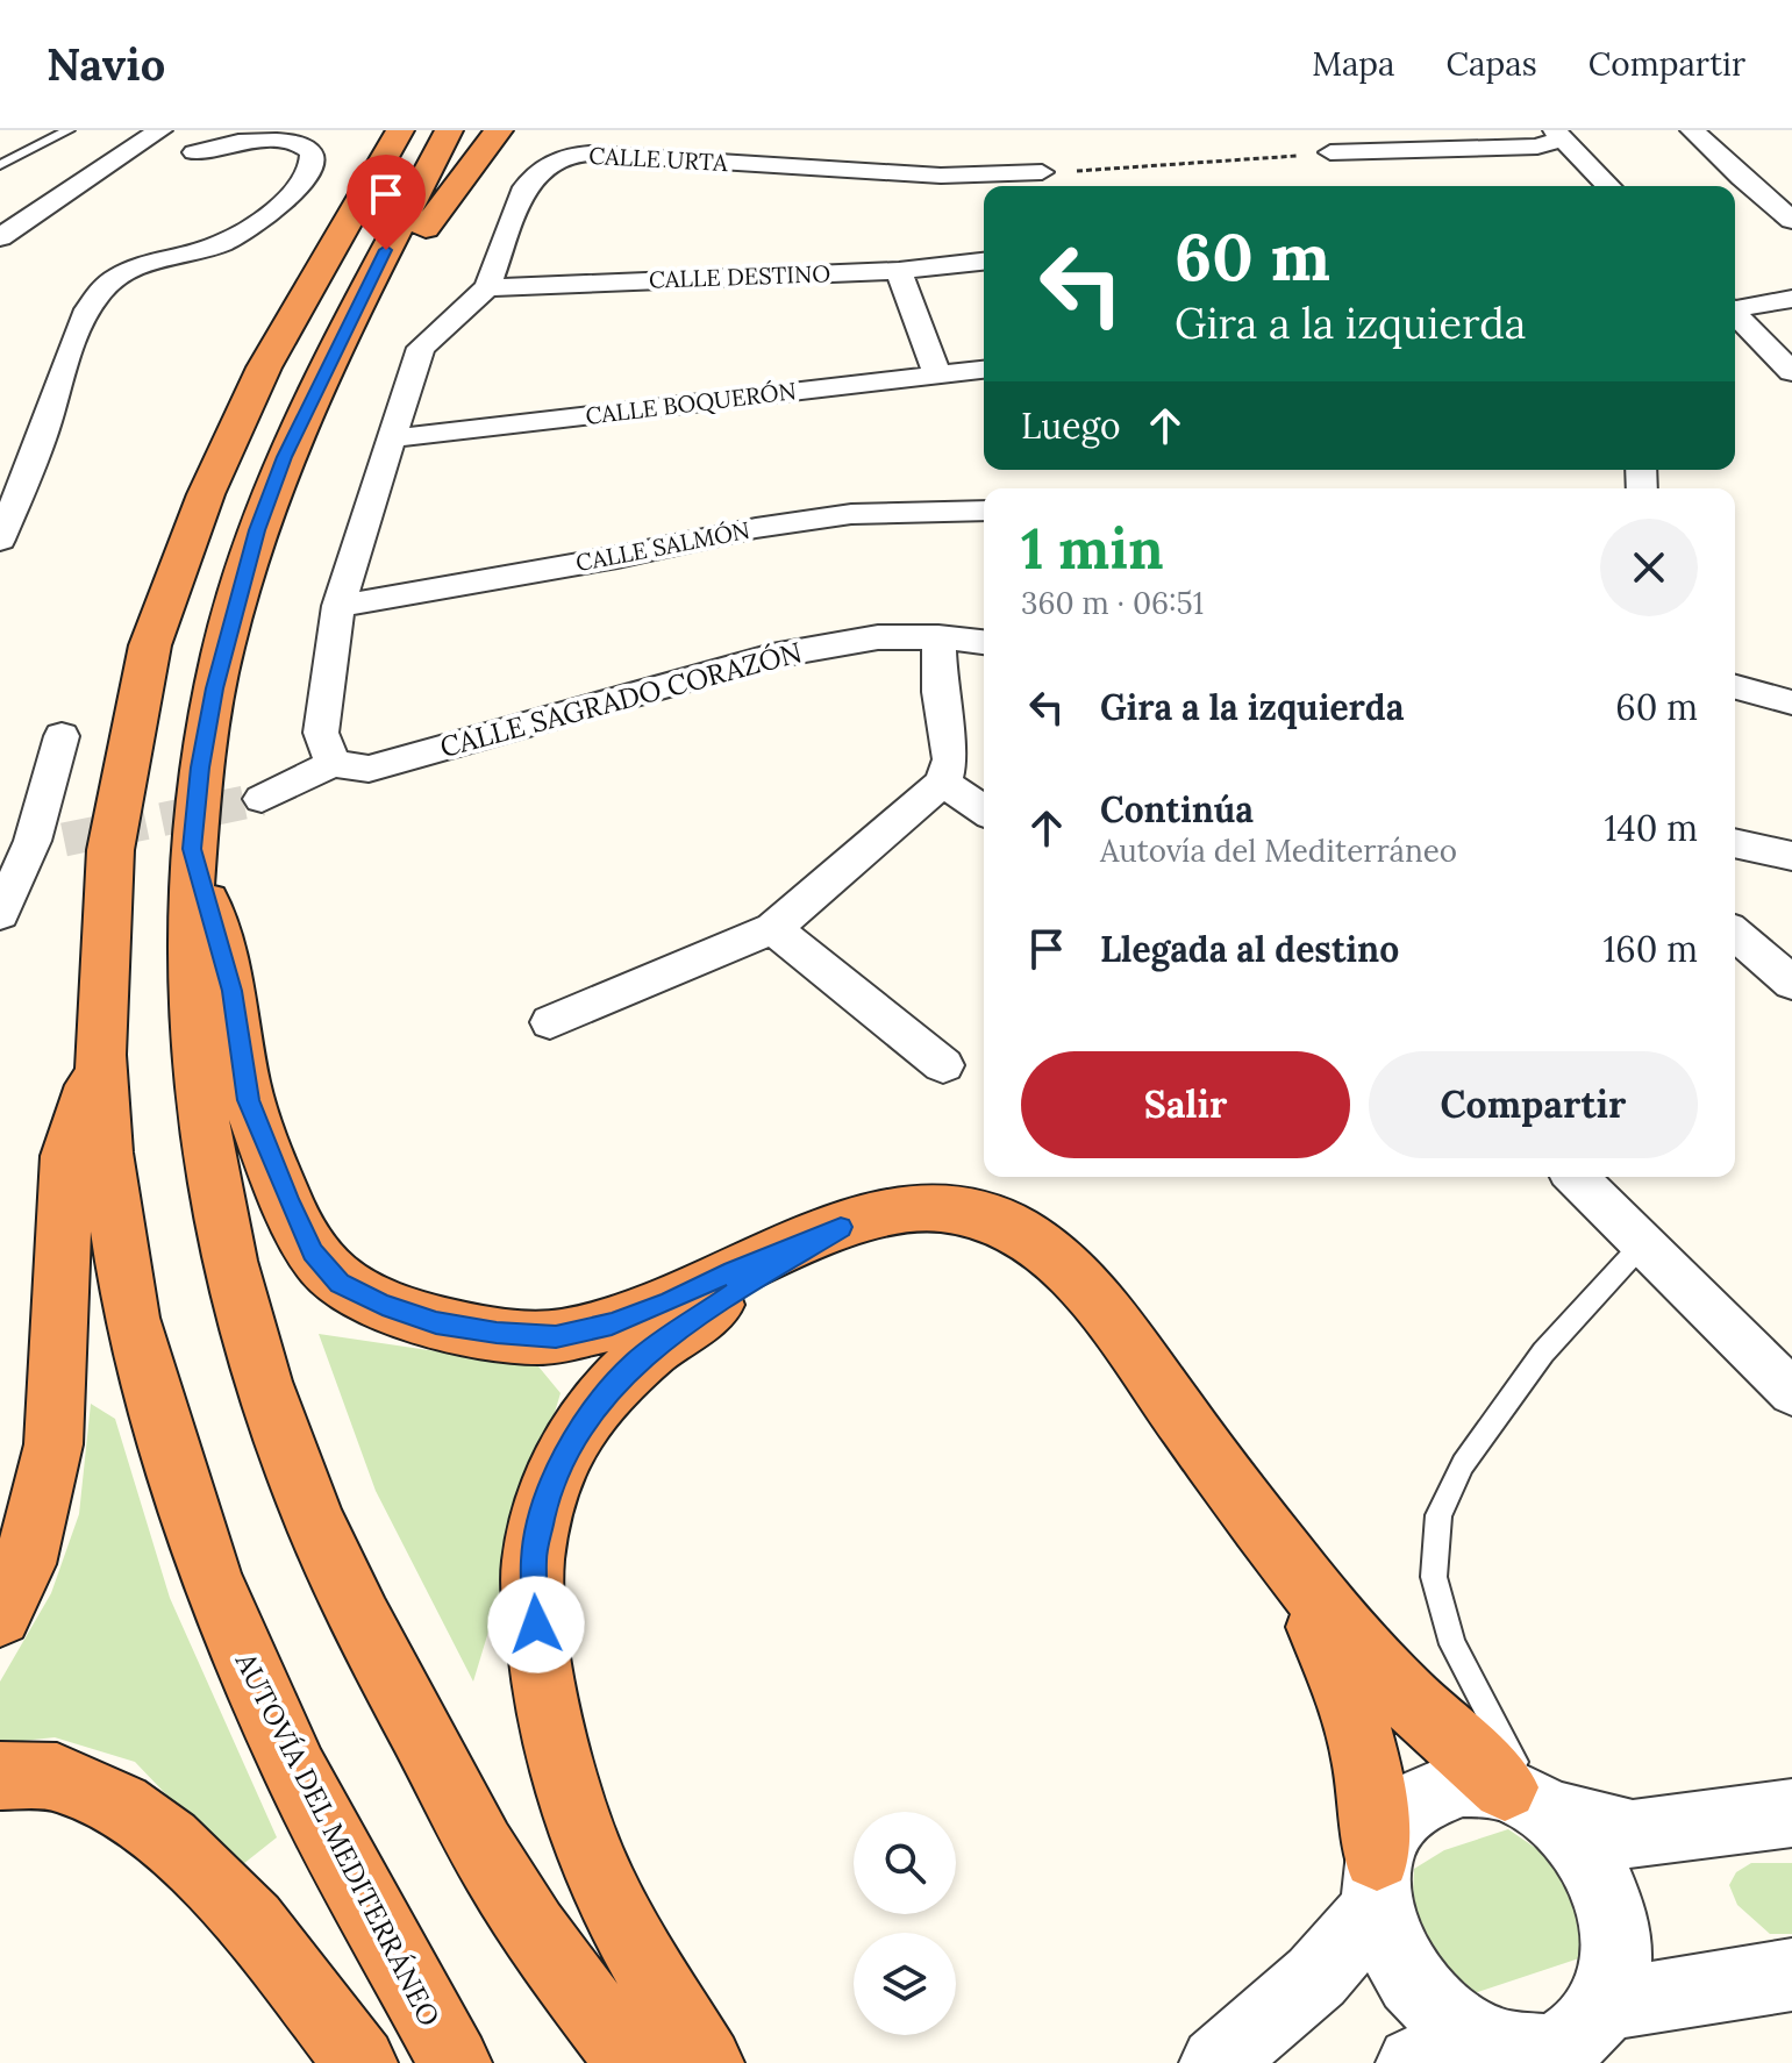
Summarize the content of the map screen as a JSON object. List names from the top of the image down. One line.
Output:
{"streets":{"highway":["AUTOVÍA DEL MEDITERRÁNEO"],"street":["CALLE URTA","CALLE DESTINO","CALLE BOQUERÓN","CALLE SALMÓN","CALLE SAGRADO CORAZÓN"]},"crossings":[["CALLE URTA","CALLE DESTINO"],["CALLE URTA","CALLE BOQUERÓN"],["CALLE URTA","CALLE SALMÓN"],["CALLE URTA","CALLE SAGRADO CORAZÓN"]],"page":{"header":"Navio","nav":["Mapa","Capas","Compartir"],"turn":["60 m","Gira a la izquierda"],"then":"Luego","heading":["1 min","360 m · 06:51"],"list":[{"name":"Gira a la izquierda","value":"60 m"},{"name":"Continúa","note":"Autovía del Mediterráneo","value":"140 m"},{"name":"Llegada al destino","value":"160 m"}],"buttons":["Salir","Compartir"]}}
